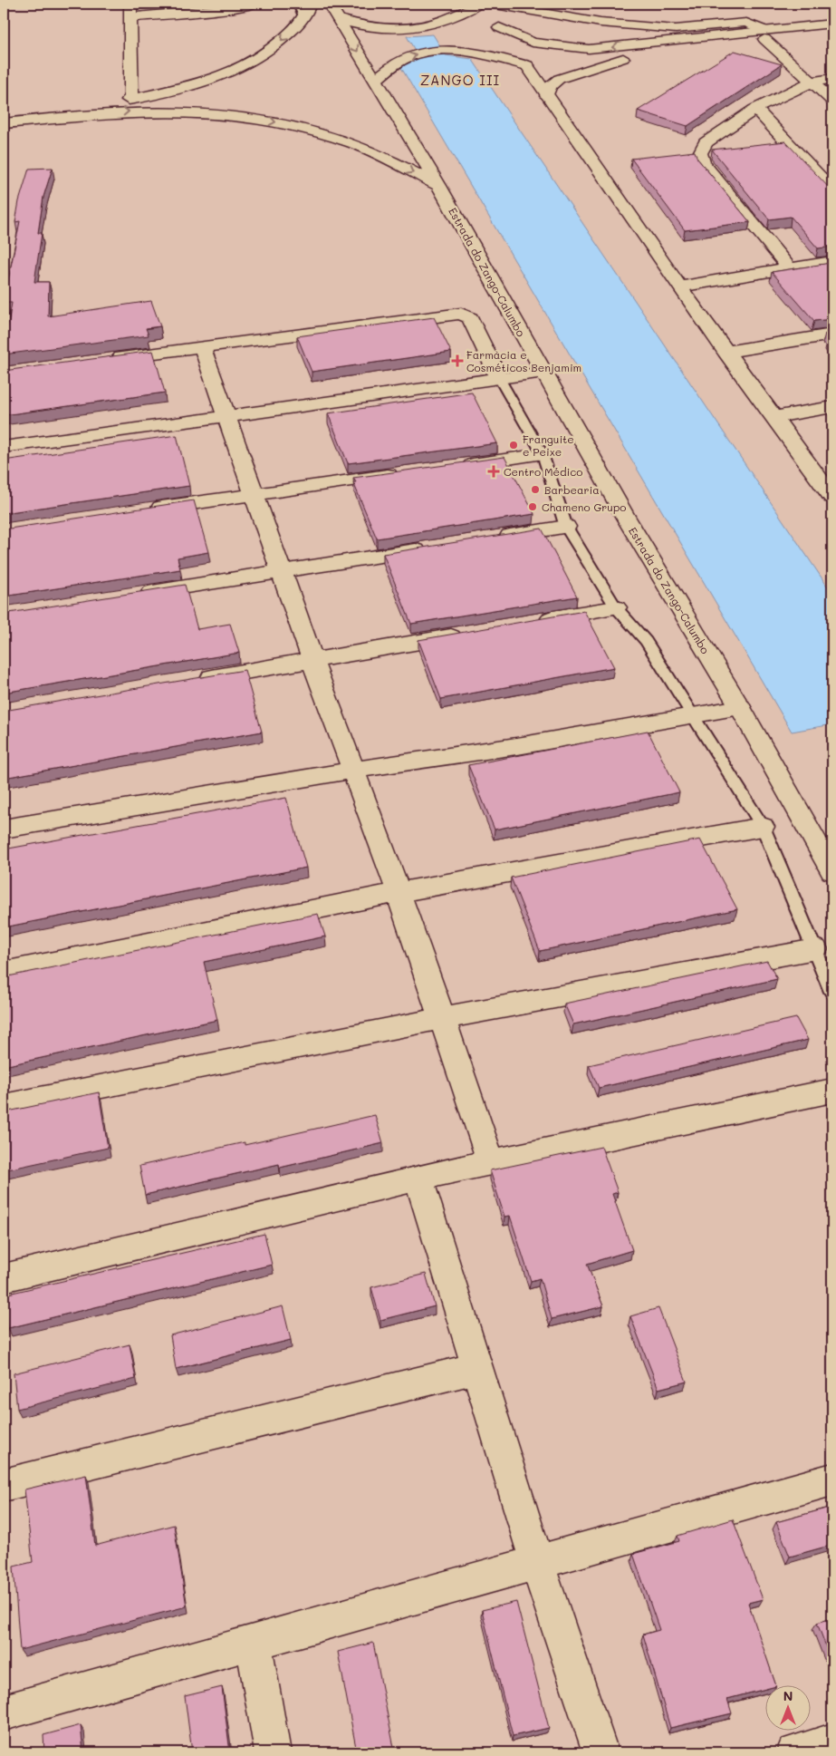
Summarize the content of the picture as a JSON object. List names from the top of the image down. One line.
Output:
{"streets":{"street":["Estrada do Zango-Calumbo"]},"districts":["ZANGO III"],"places":{"health":["Farmácia e Cosméticos Benjamim","Centro Médico"],"other":["Franguite e Peixe","Barbearia","Chameno Grupo"]},"north":"top"}
